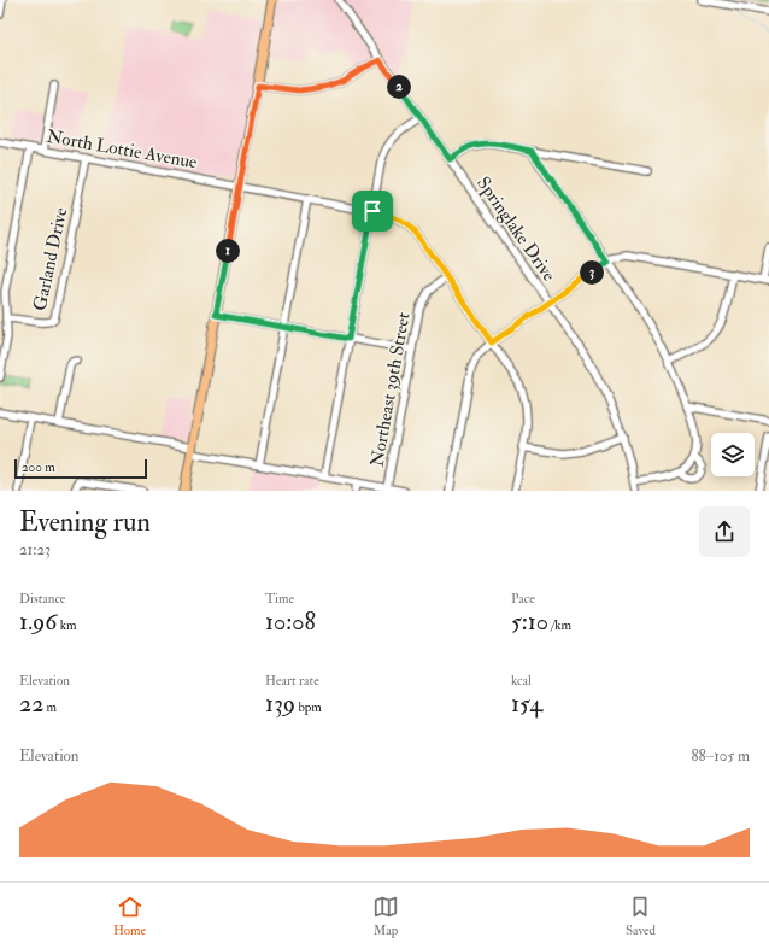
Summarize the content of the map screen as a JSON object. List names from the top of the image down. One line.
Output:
{"streets":{"street":["North Lottie Avenue","Springlake Drive","Garland Drive","Northeast 39th Street"]},"crossings":[["North Lottie Avenue","Garland Drive"],["North Lottie Avenue","Northeast 39th Street"]],"scale_bar":"200 m","page":{"pins":["2","1","3"],"scale":"200 m","heading":["Evening run","21:23"],"stats":[["Distance","1.96 km"],["Time","10:08"],["Pace","5:10 /km"],["Elevation","22 m"],["Heart rate","139 bpm"],["kcal","154"]],"chart":["Elevation","88–105 m"],"tabs":["Home","Map","Saved"]}}
